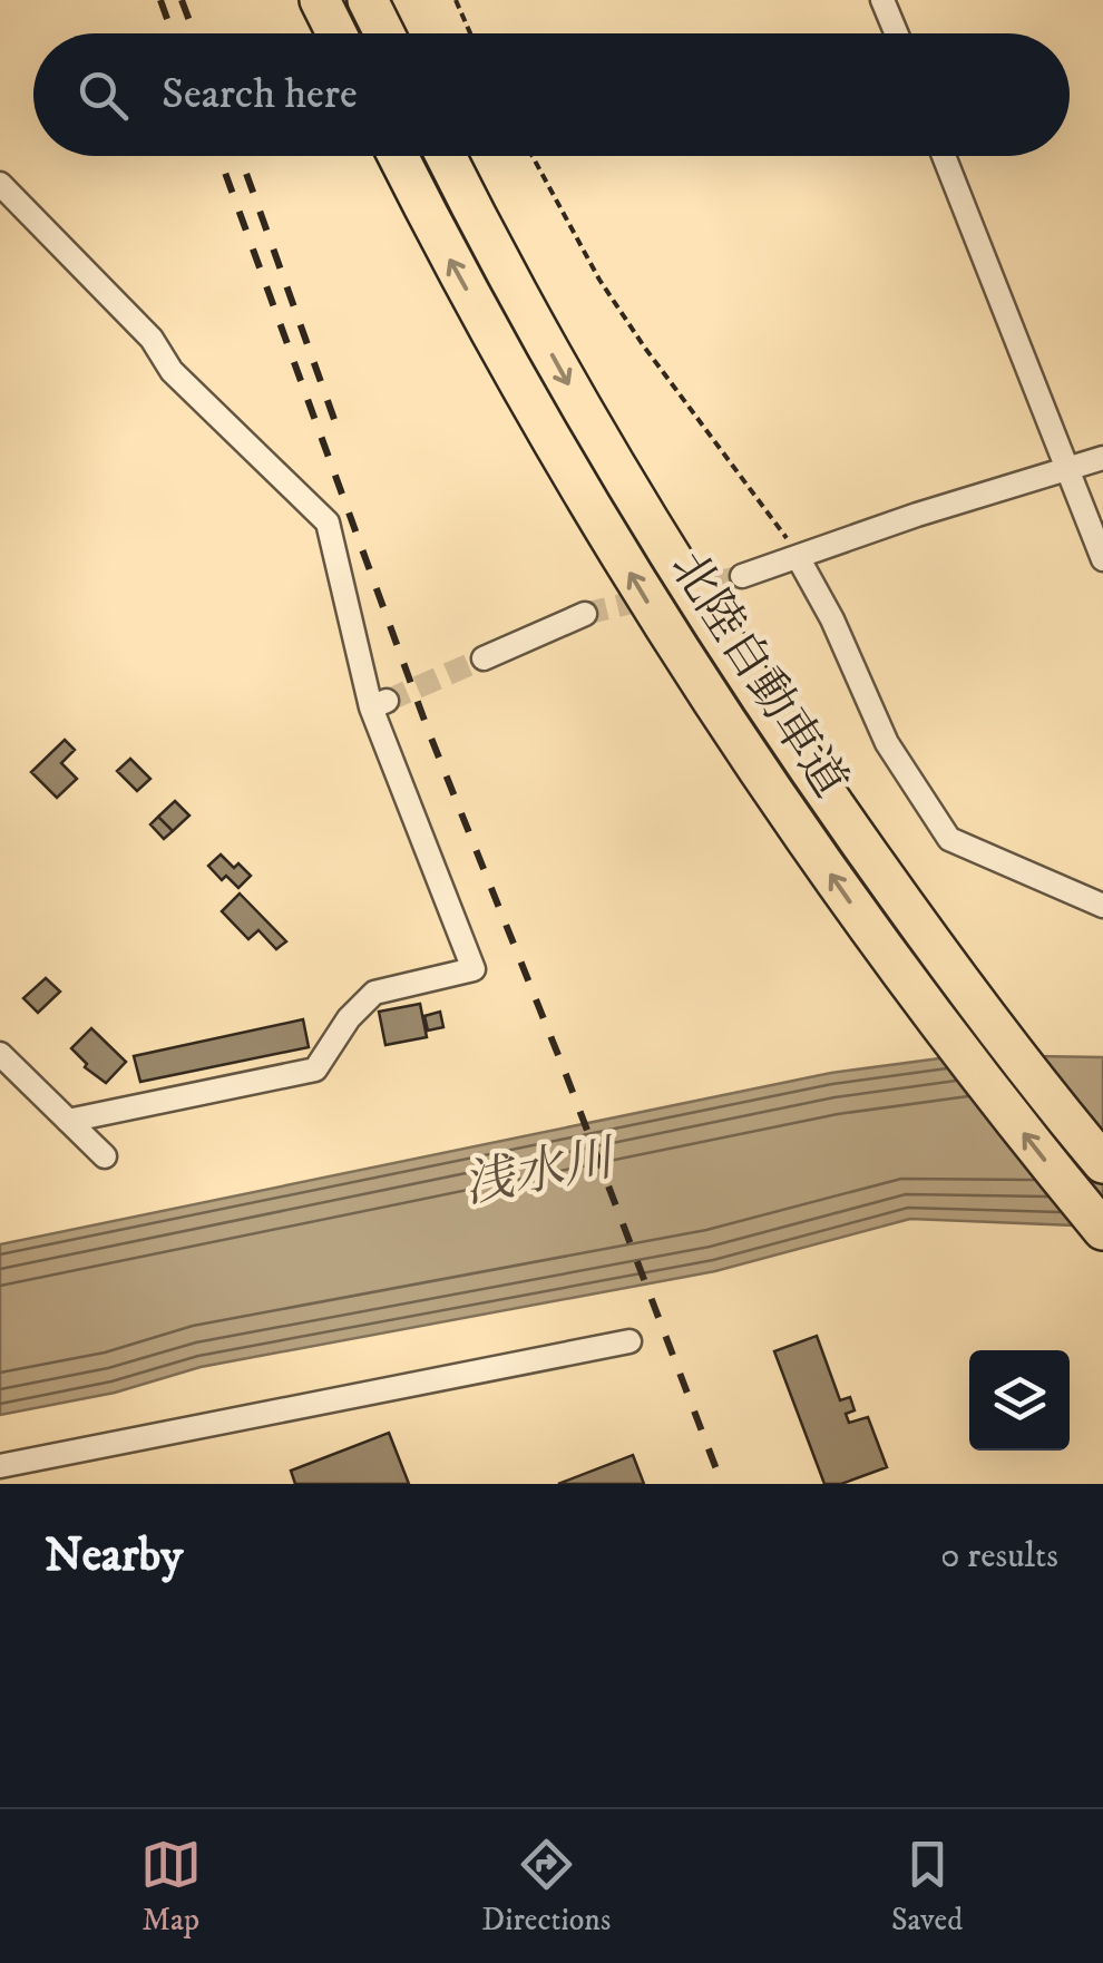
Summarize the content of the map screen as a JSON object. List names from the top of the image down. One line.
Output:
{"streets":{"highway":["北陸自動車道"]},"water":["浅水川"],"page":{"search":"Search here","heading":["Nearby","0 results"],"nav":["Map","Directions","Saved"]}}
